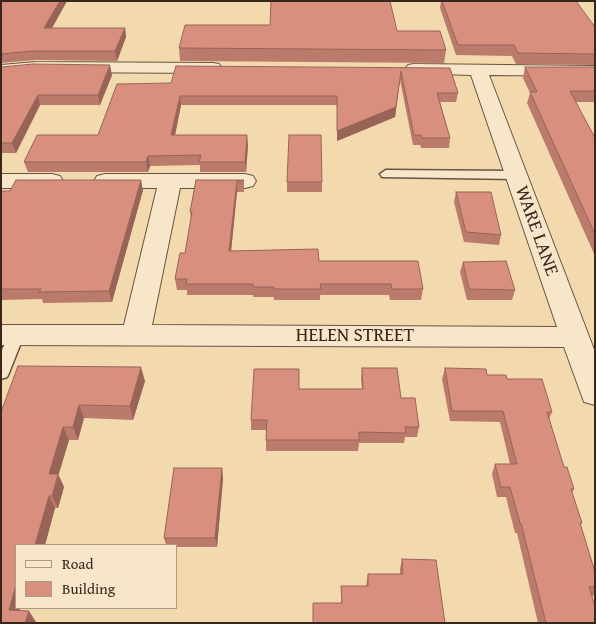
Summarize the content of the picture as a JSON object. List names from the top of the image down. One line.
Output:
{"streets":{"street":["WARE LANE","HELEN STREET"]},"crossings":[["WARE LANE","HELEN STREET"]],"legend":["Road","Building"]}
